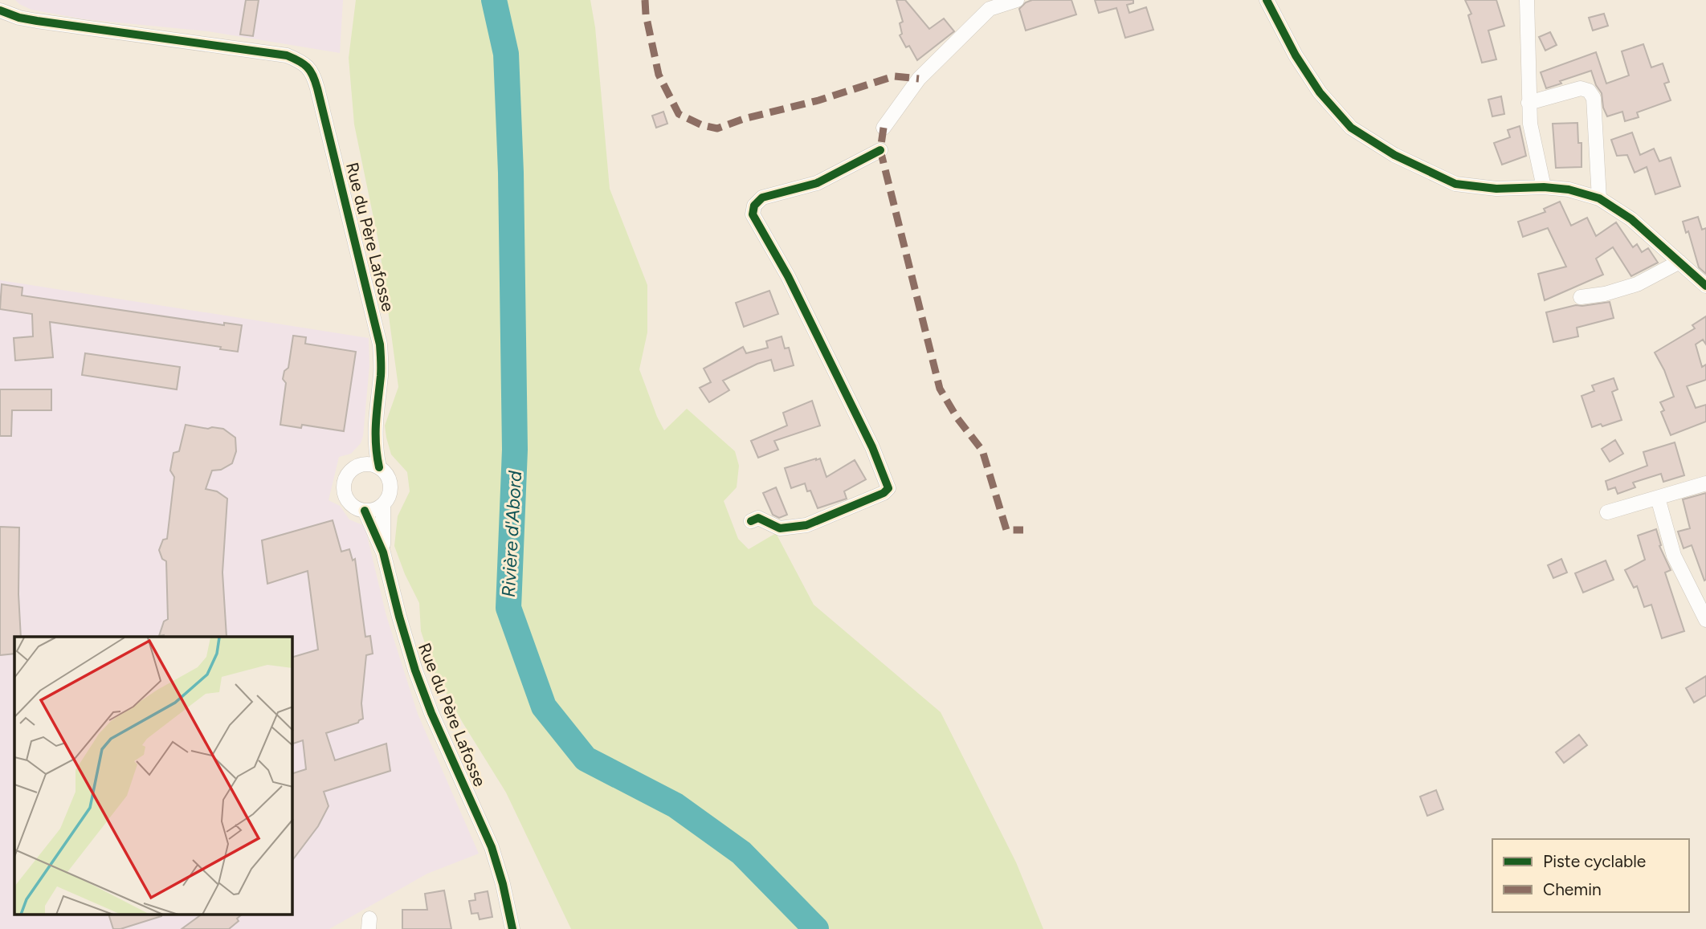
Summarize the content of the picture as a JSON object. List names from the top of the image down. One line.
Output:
{"streets":{"street":["Rue du Père Lafosse"]},"water":["Rivière d'Abord"],"legend":["Piste cyclable","Chemin"]}
